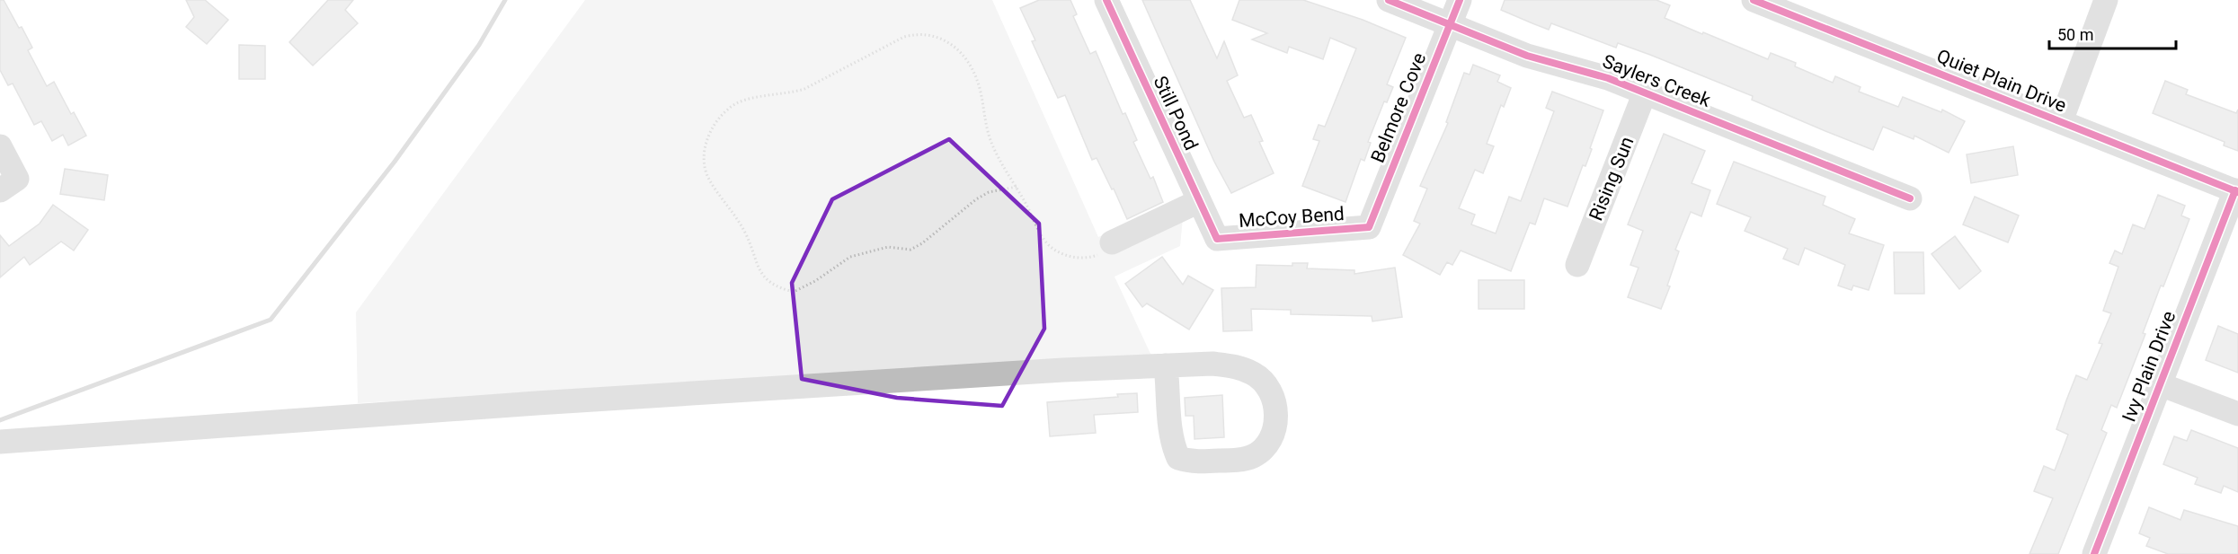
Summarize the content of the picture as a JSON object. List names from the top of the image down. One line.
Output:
{"streets":{"street":["Saylers Creek","Quiet Plain Drive","Belmore Cove","Still Pond","Rising Sun","McCoy Bend","Ivy Plain Drive"]},"crossings":[["Saylers Creek","Belmore Cove"],["Saylers Creek","Rising Sun"],["Quiet Plain Drive","Ivy Plain Drive"],["Belmore Cove","McCoy Bend"],["Still Pond","McCoy Bend"]],"scale_bar":"50 m"}
